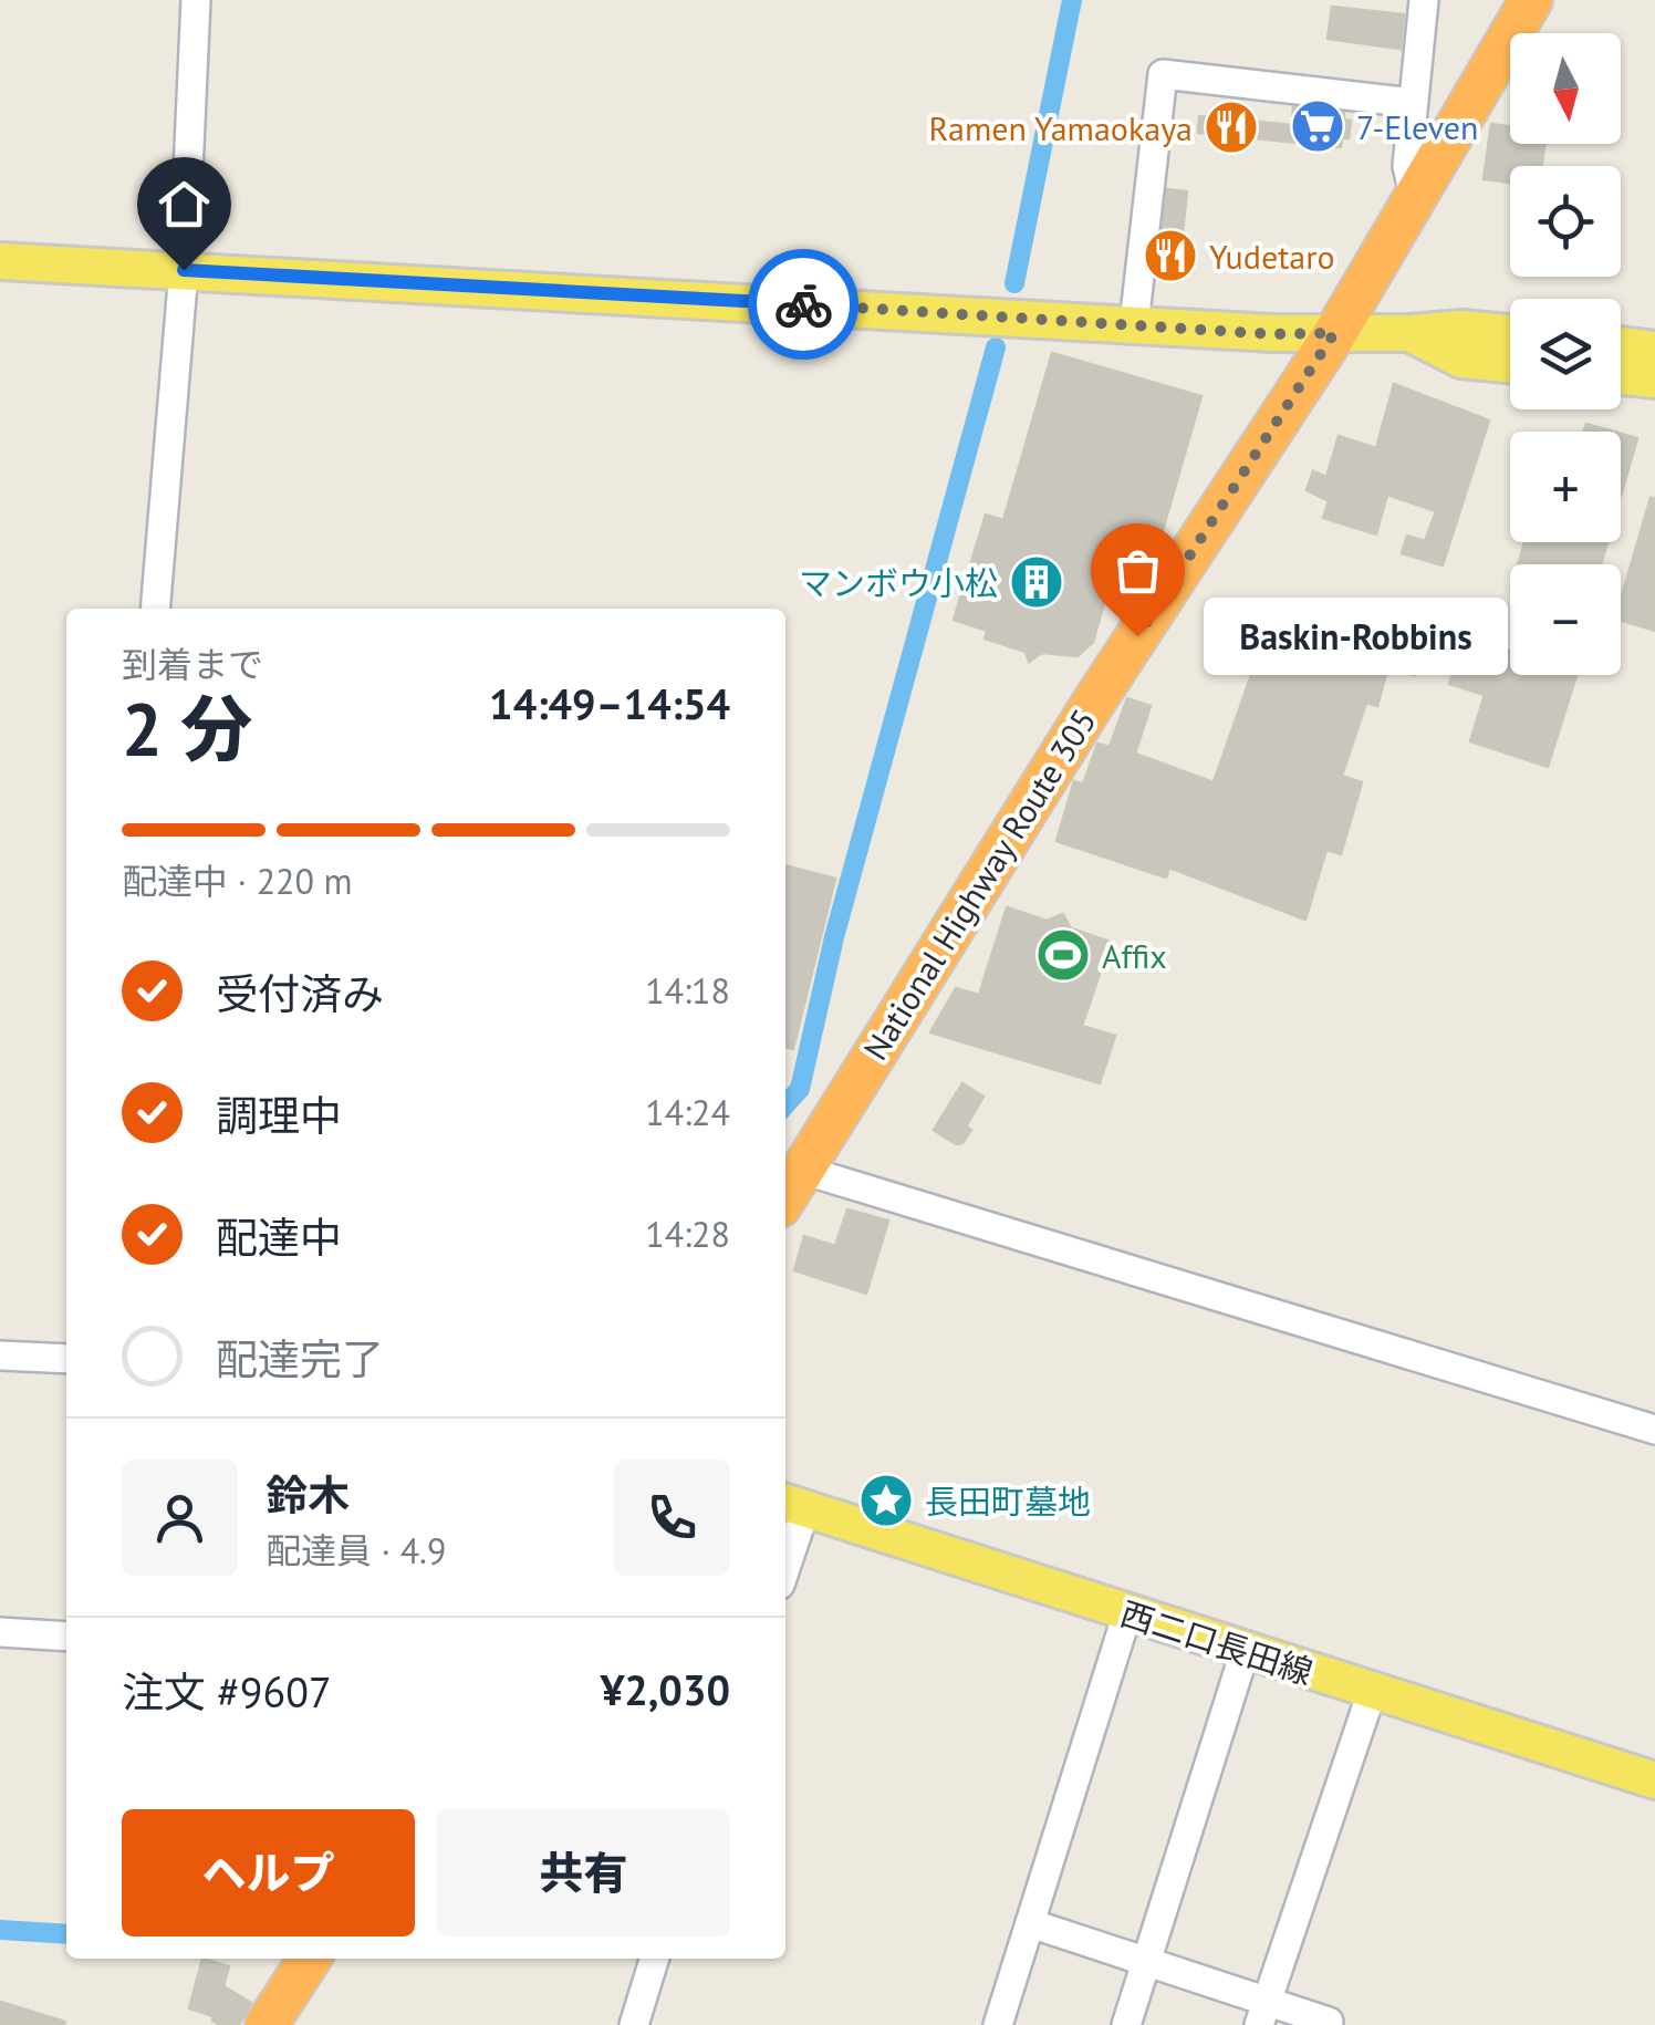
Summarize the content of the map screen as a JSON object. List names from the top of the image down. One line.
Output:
{"streets":{"highway":["National Highway Route 305"],"main road":["西二口長田線"]},"places":{"supermarket":["7-Eleven"],"restaurant":["Ramen Yamaokaya","Yudetaro"],"building":["マンボウ小松"],"other":["Baskin-Robbins"],"sports":["Affix"],"place":["長田町墓地"]},"north":"bottom","page":{"map_buttons":["+","−"],"bubble":"Baskin-Robbins","heading":["2 分","到着まで","14:49–14:54"],"panel":["鈴木","配達員 · 4.9","注文 #9607","¥2,030"],"bar":"配達中 · 220 m","list":[["受付済み","14:18"],["調理中","14:24"],["配達中","14:28"],"配達完了"],"buttons":["ヘルプ","共有"]}}
